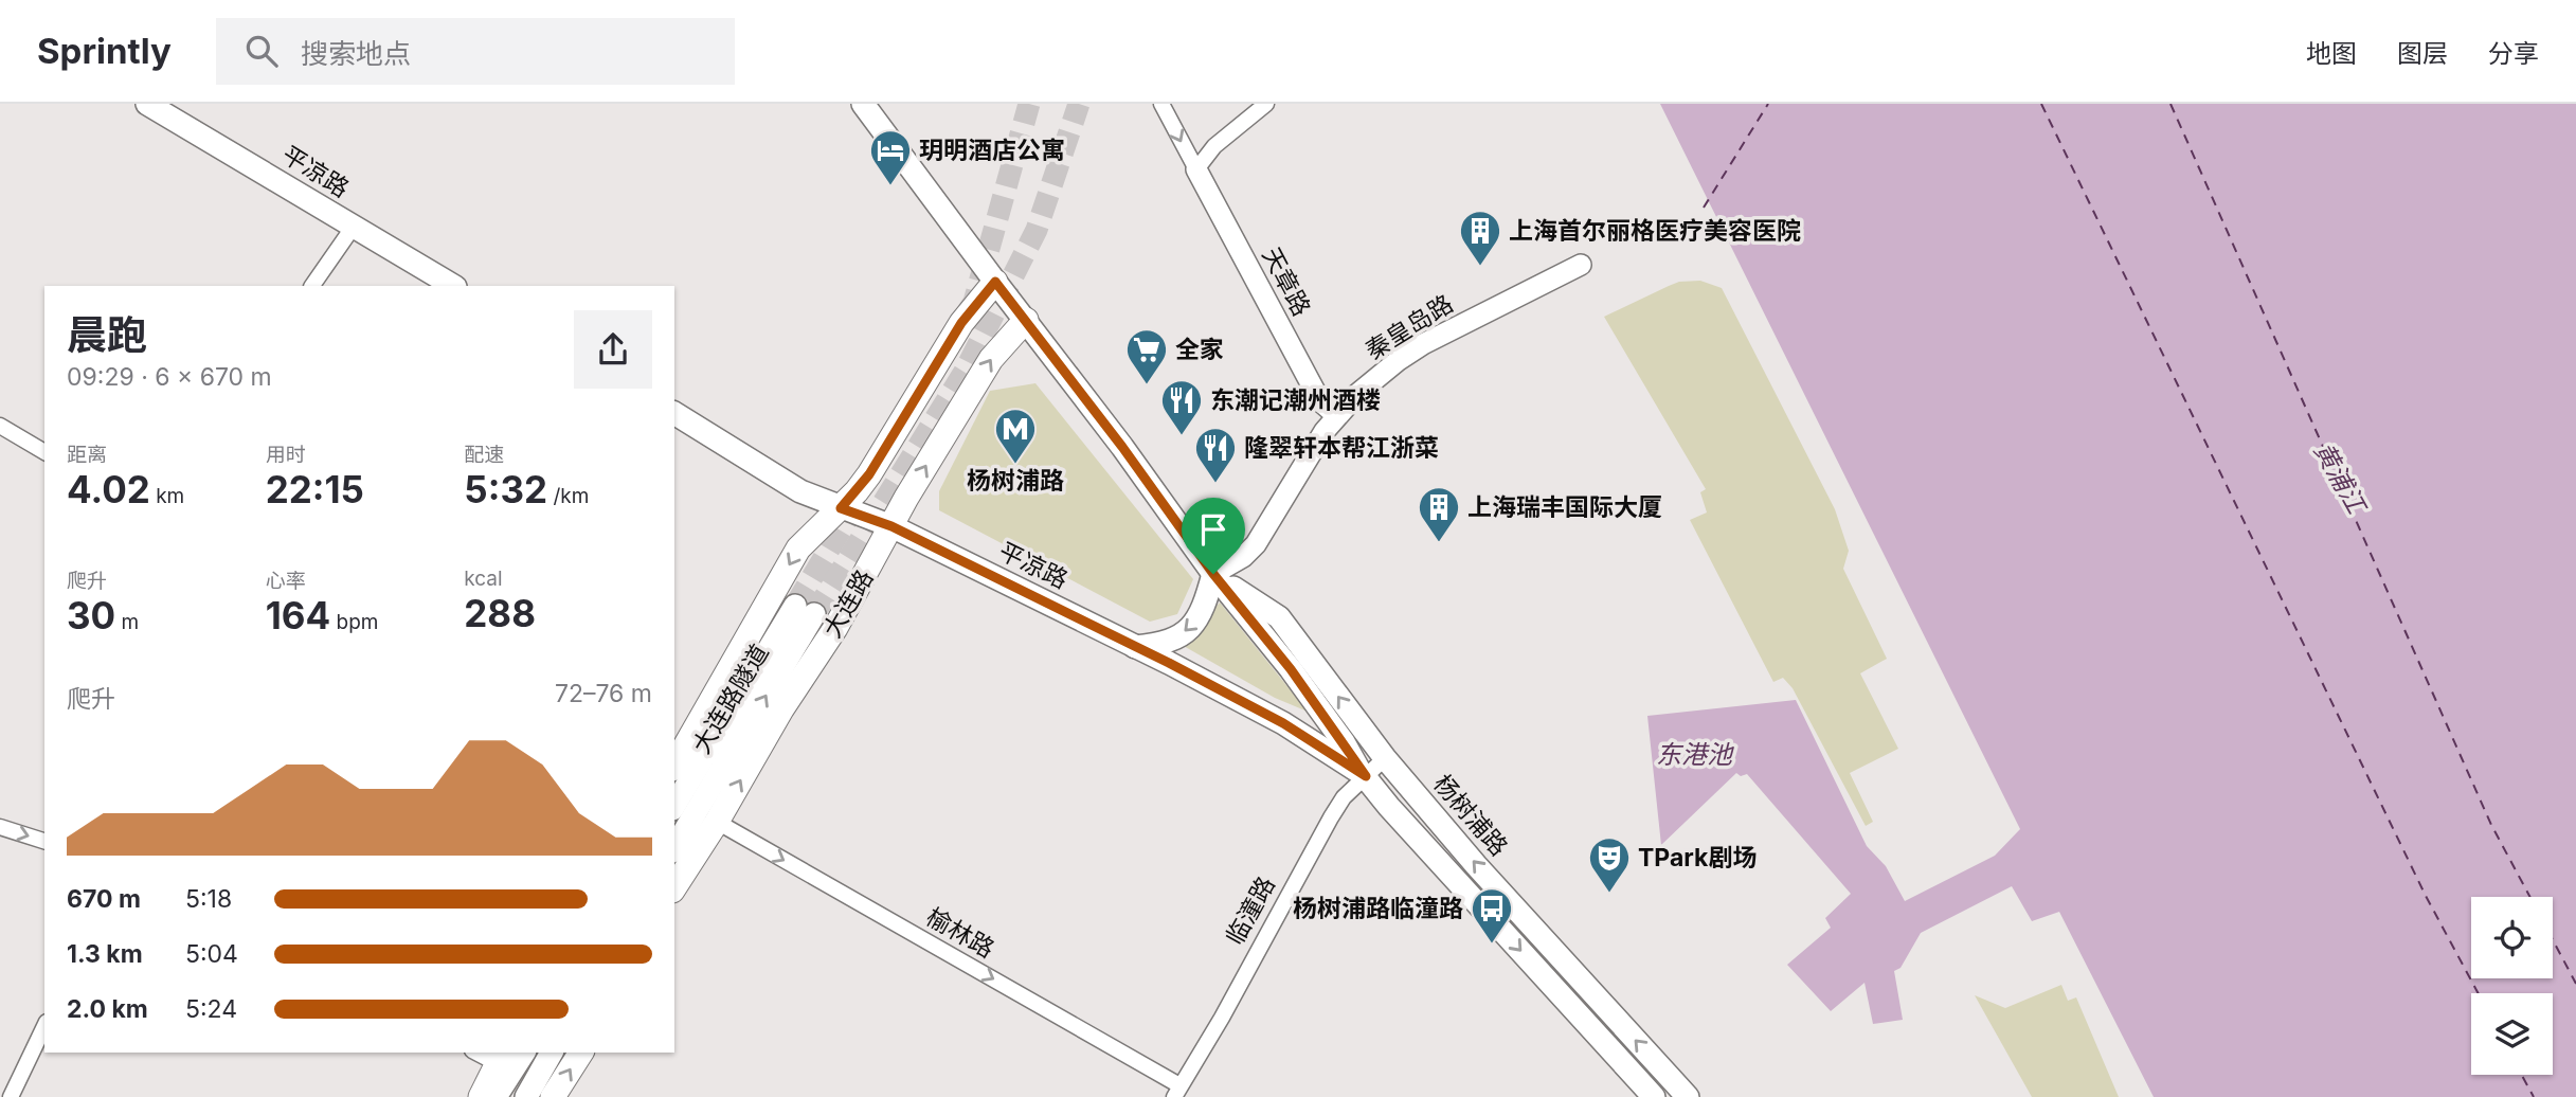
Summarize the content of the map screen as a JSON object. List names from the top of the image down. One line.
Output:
{"streets":{"main road":["平凉路","大连路","大连路隧道","杨树浦路"],"street":["天章路","秦皇岛路","临潼路","榆林路"]},"crossings":[["平凉路","大连路"],["平凉路","杨树浦路"],["平凉路","临潼路"],["天章路","秦皇岛路"],["秦皇岛路","杨树浦路"],["大连路","杨树浦路"],["大连路","榆林路"],["杨树浦路","临潼路"],["临潼路","榆林路"]],"one_way":["榆林路"],"water":["黄浦江","东港池"],"places":{"hotel":["玥明酒店公寓"],"building":["上海首尔丽格医疗美容医院","上海瑞丰国际大厦"],"supermarket":["全家"],"restaurant":["东潮记潮州酒楼","隆翠轩本帮江浙菜"],"metro station":["杨树浦路"],"theatre":["TPark剧场"],"bus stop":["杨树浦路临潼路"]},"page":{"header":"Sprintly","search":"搜索地点","nav":["地图","图层","分享"],"heading":["晨跑","09:29 · 6 × 670 m"],"stats":[["距离","4.02 km"],["用时","22:15"],["配速","5:32 /km"],["爬升","30 m"],["心率","164 bpm"],["kcal","288"]],"chart":["爬升","72–76 m"],"list":[{"name":"670 m","note":"5:18"},{"name":"1.3 km","note":"5:04"},{"name":"2.0 km","note":"5:24"}]}}
